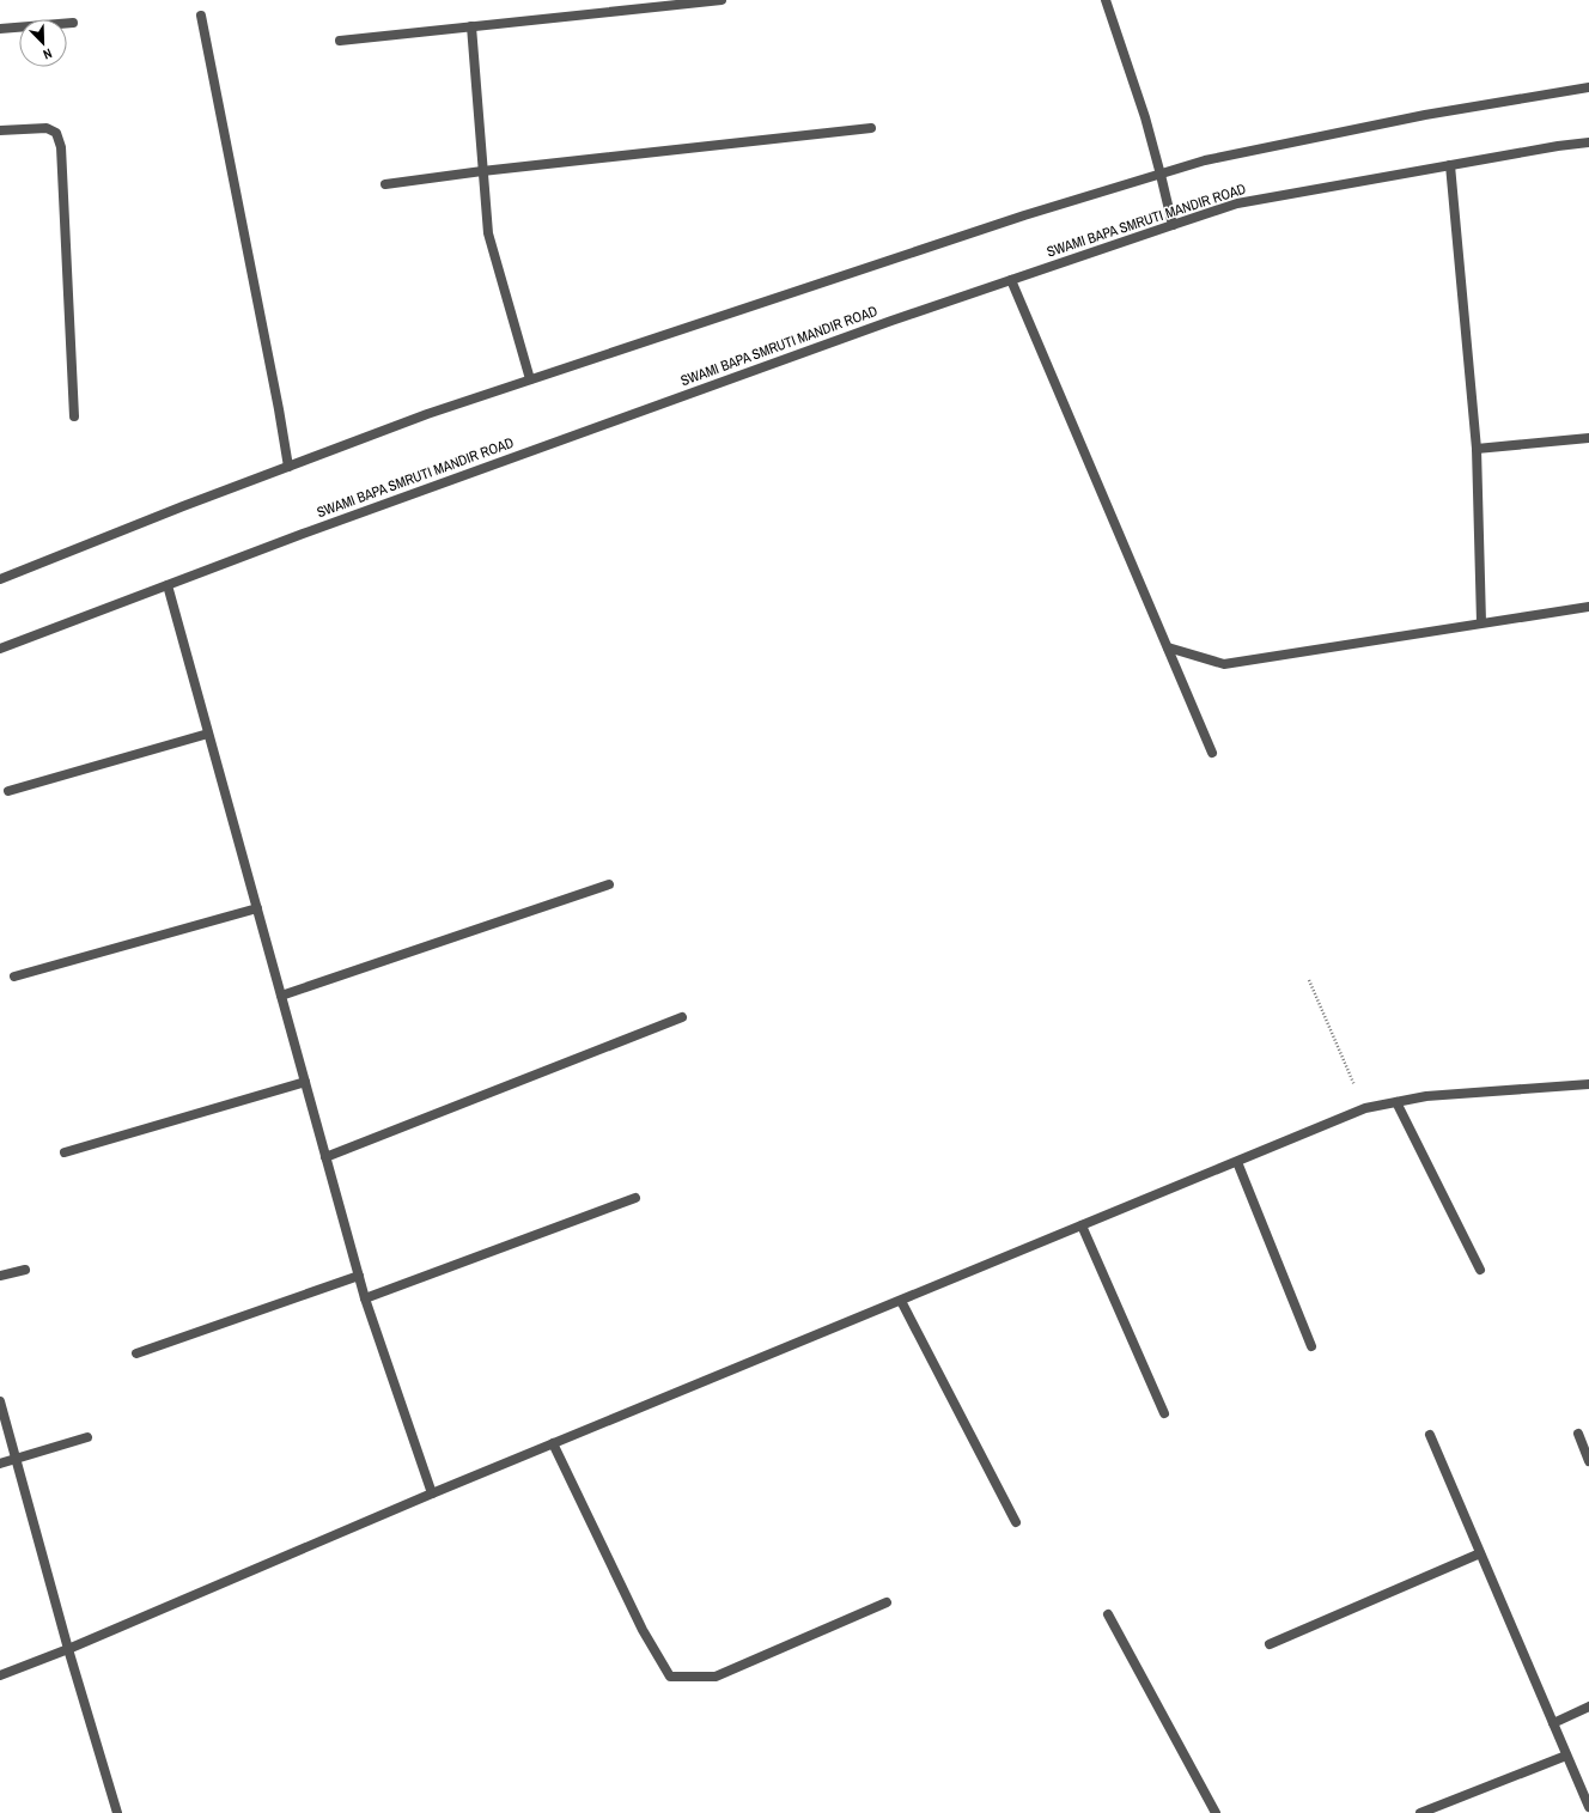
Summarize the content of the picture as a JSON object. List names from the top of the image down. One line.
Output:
{"streets":{"street":["SWAMI BAPA SMRUTI MANDIR ROAD"]},"north":"bottom right"}
